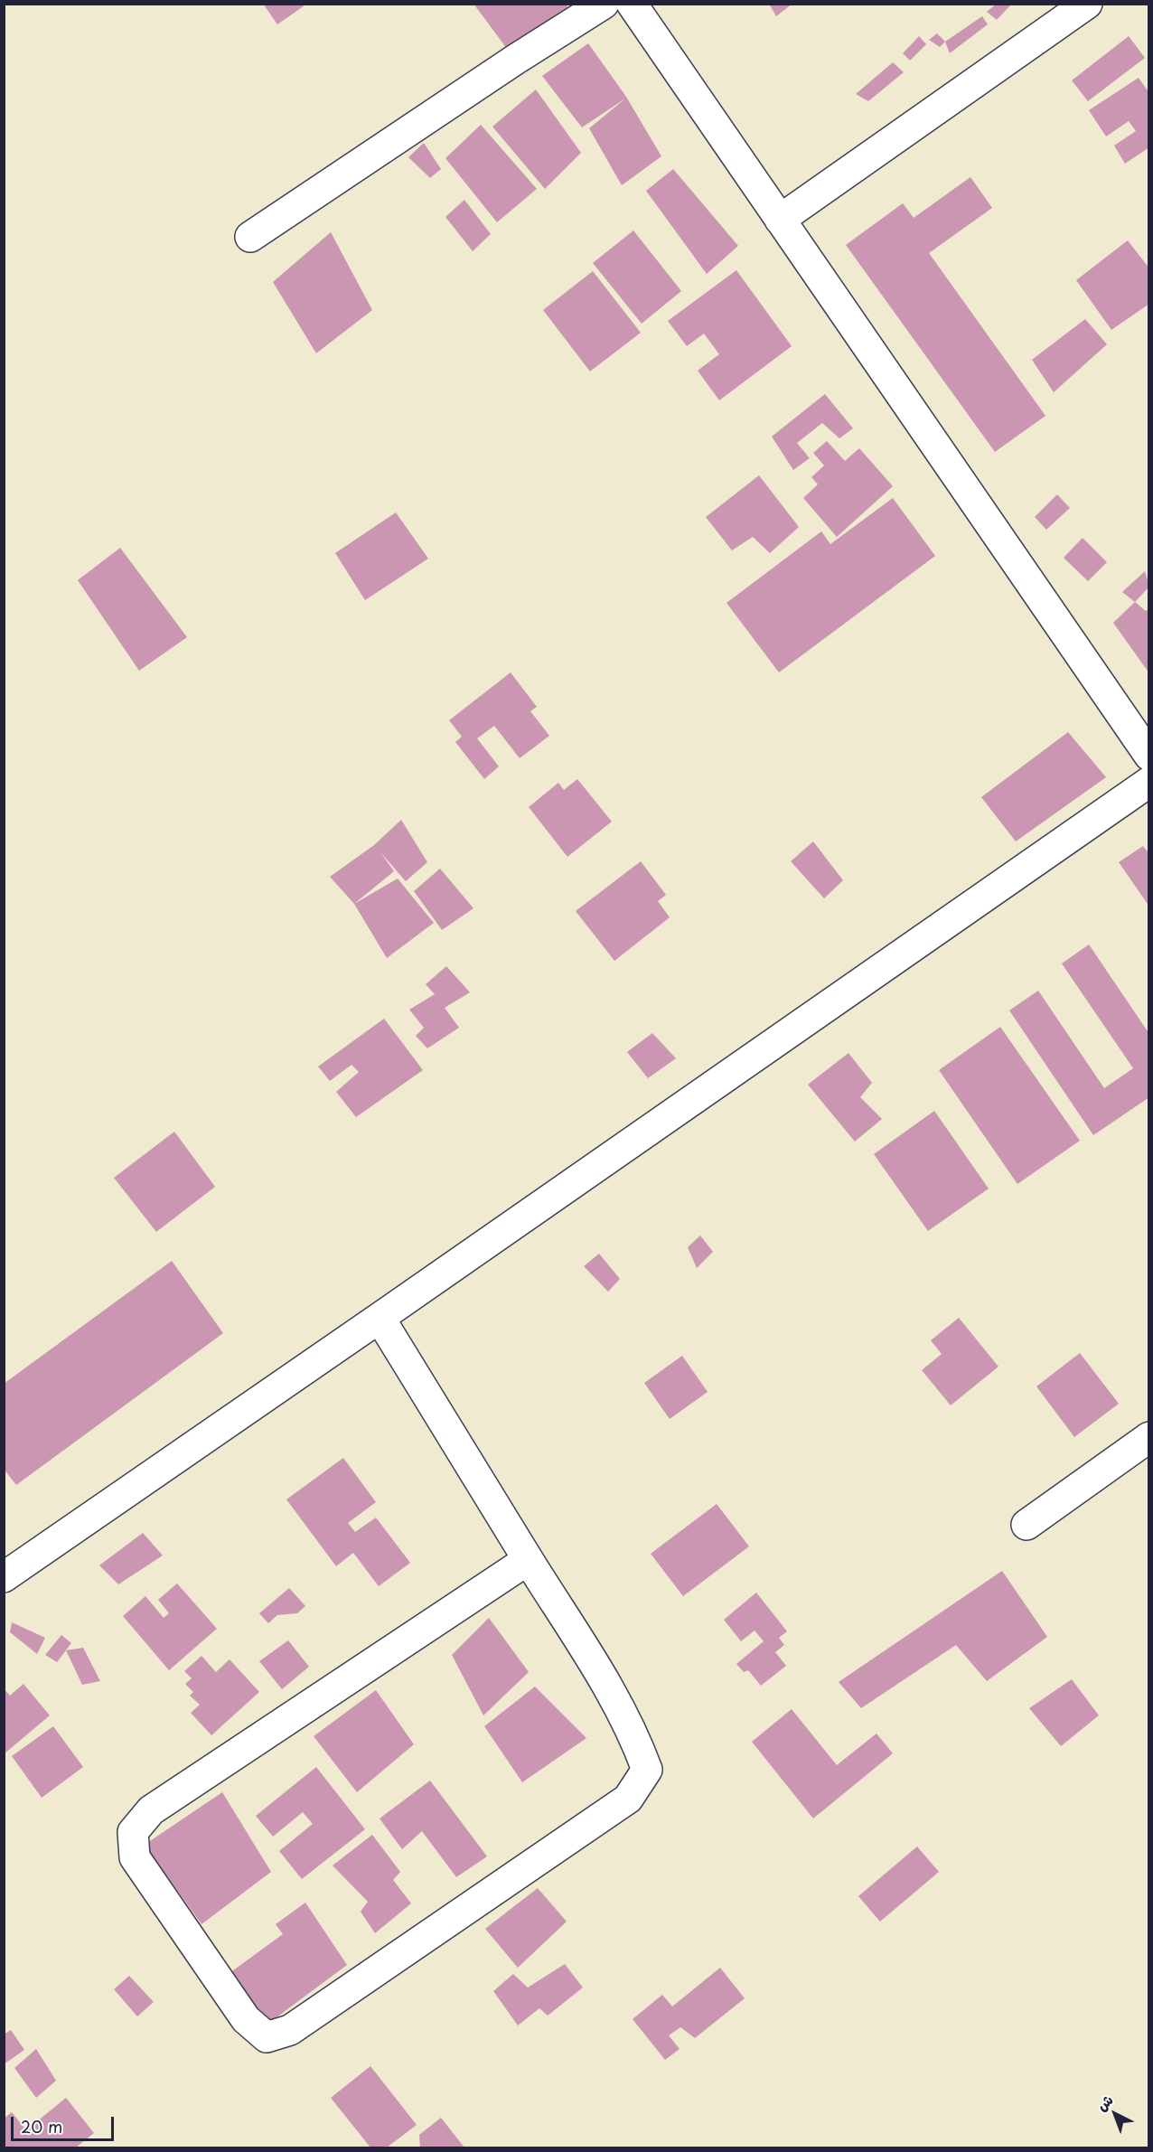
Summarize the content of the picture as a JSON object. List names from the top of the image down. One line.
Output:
{"scale_bar":"20 m","north":"top left"}
